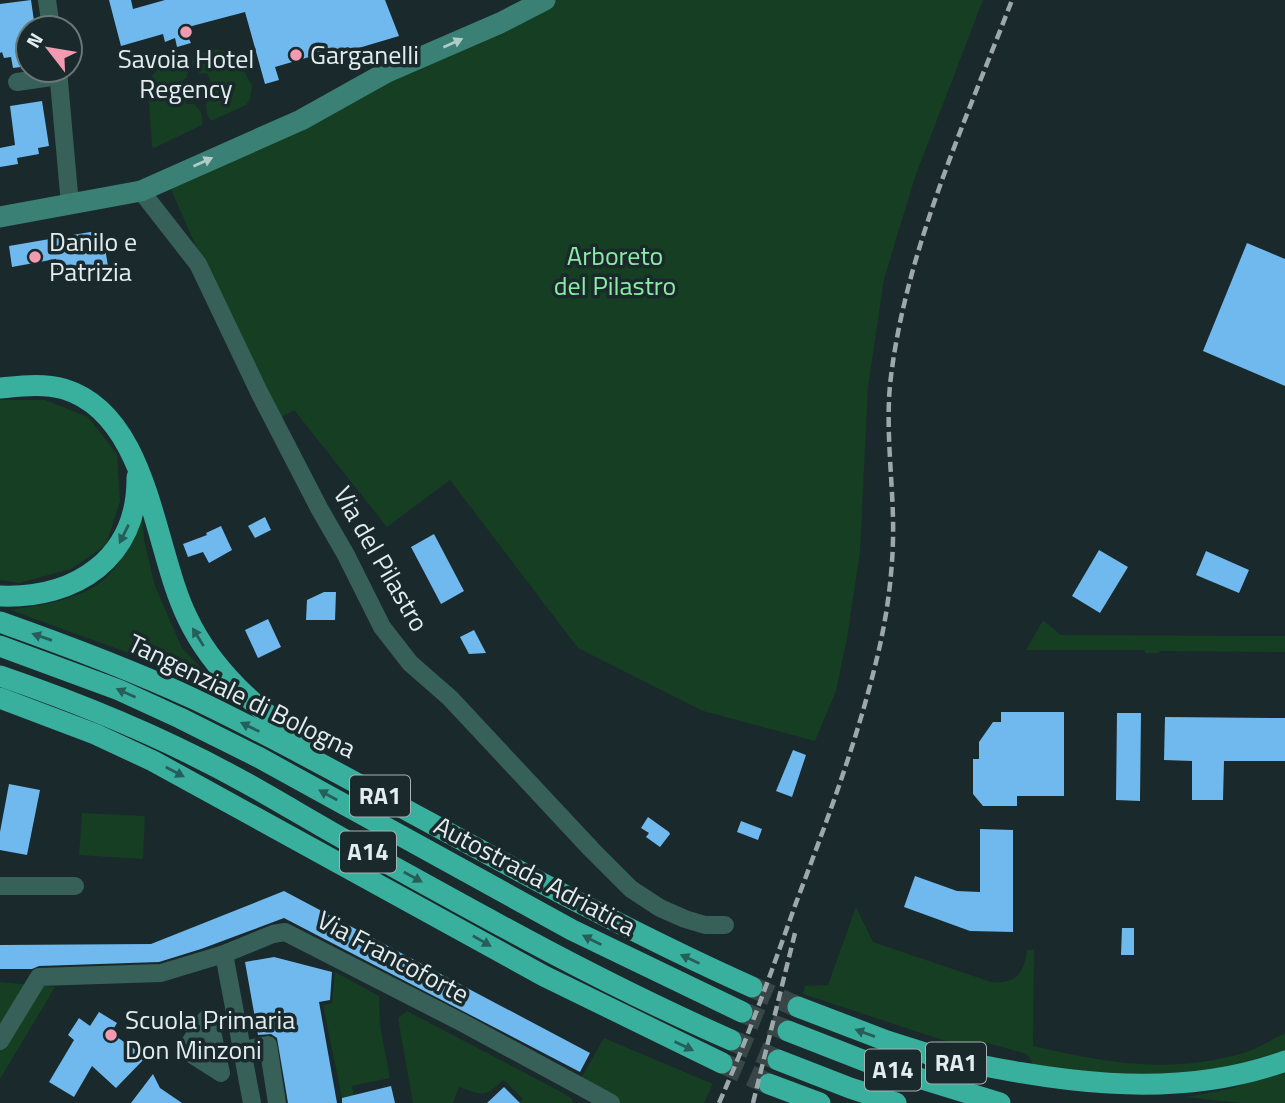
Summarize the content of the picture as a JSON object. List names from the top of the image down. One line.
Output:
{"streets":{"highway":["Tangenziale di Bologna","RA1","A14","Autostrada Adriatica"],"street":["Via del Pilastro","Via Francoforte"]},"parks":["Arboreto del Pilastro"],"places":["Savoia Hotel Regency","Garganelli","Danilo e Patrizia","Scuola Primaria Don Minzoni"],"north":"top left"}
